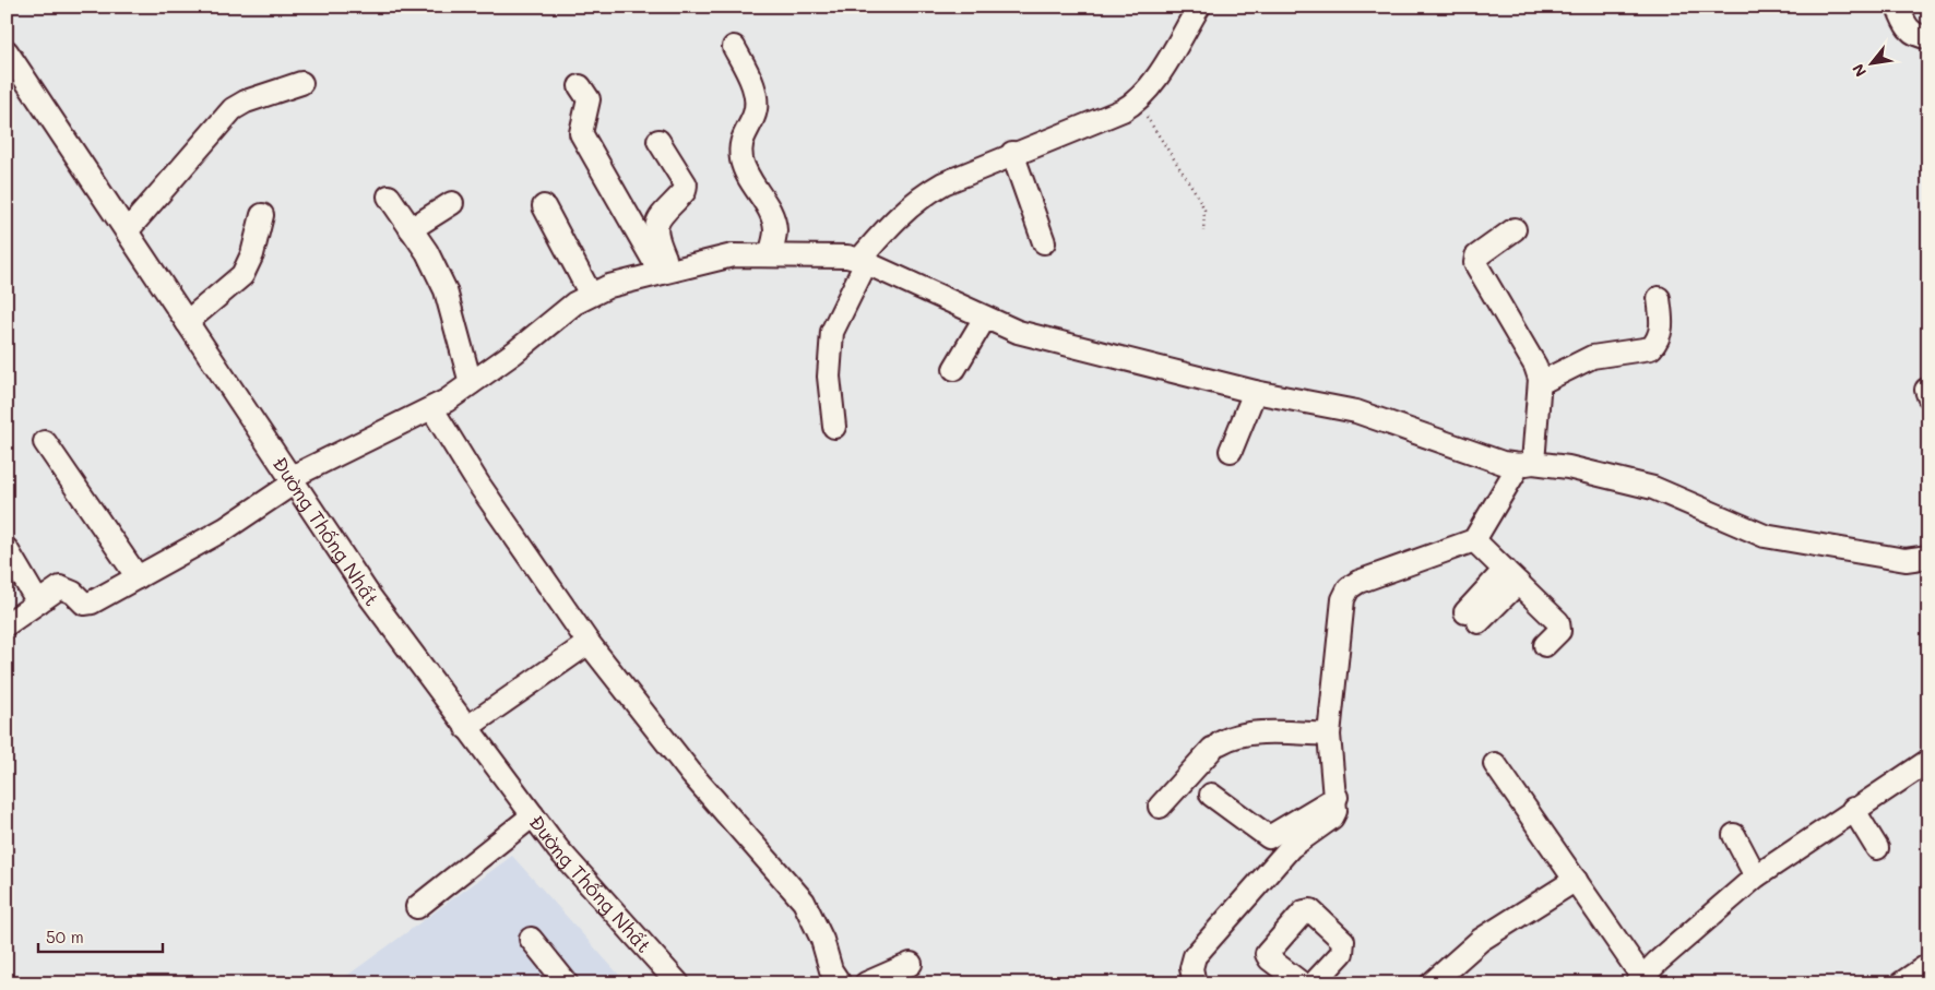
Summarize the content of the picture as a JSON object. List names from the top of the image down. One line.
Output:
{"streets":{"street":["Đường Thống Nhất"]},"scale_bar":"50 m","north":"bottom left"}
